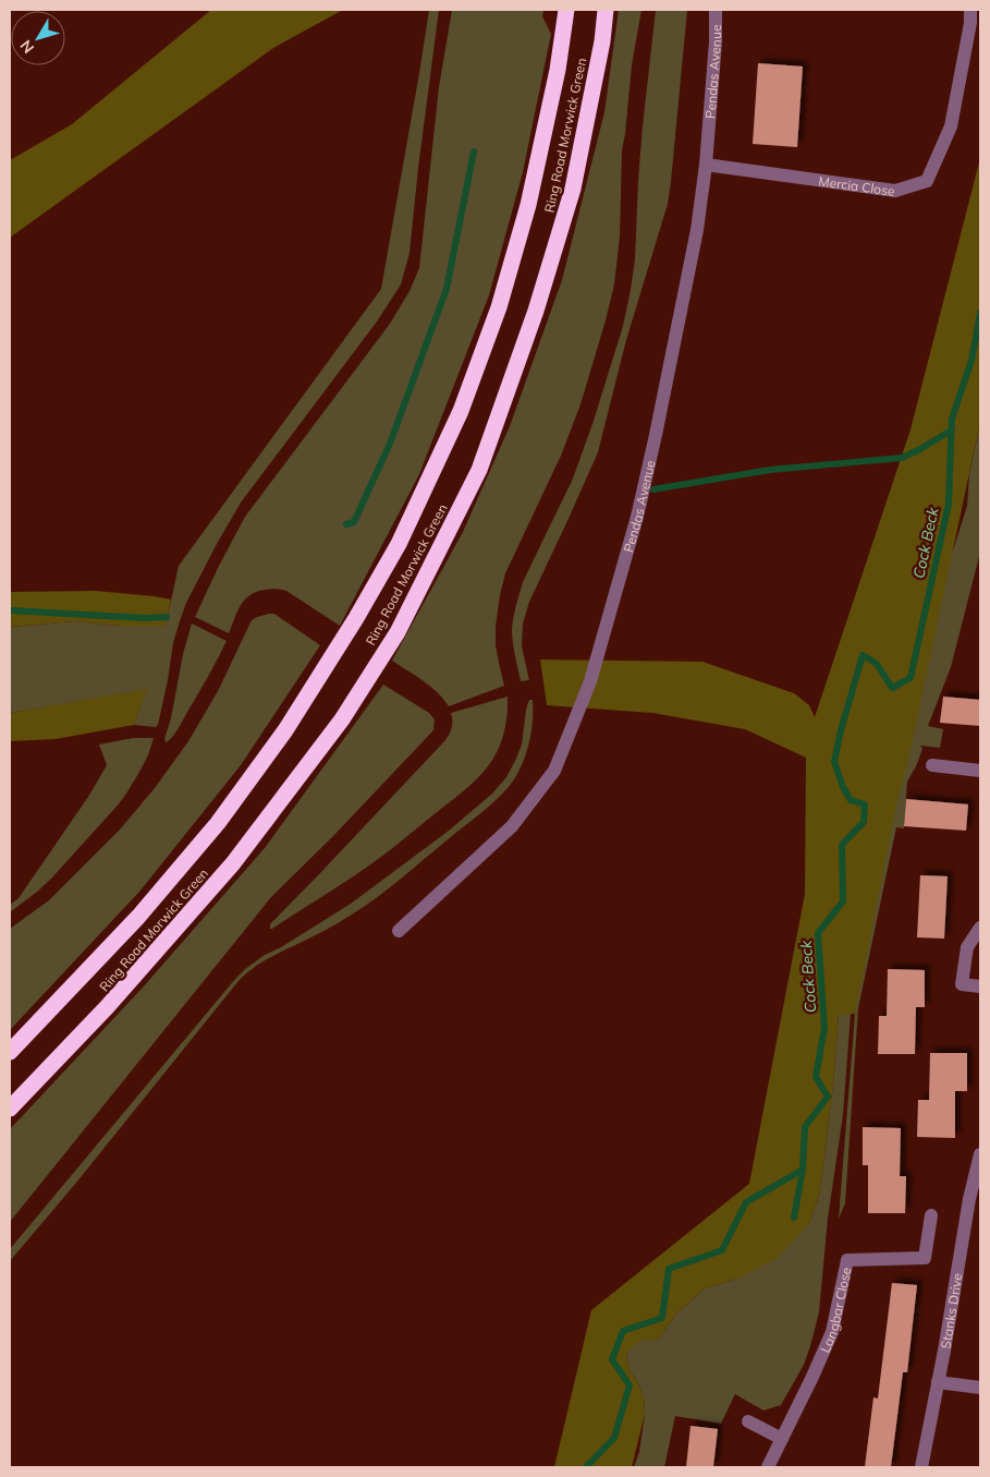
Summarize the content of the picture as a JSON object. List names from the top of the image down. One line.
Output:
{"streets":{"highway":["Ring Road Morwick Green"],"street":["Pendas Avenue","Mercia Close","Langbar Close","Stanks Drive"]},"crossings":[["Pendas Avenue","Mercia Close"]],"water":["Cock Beck"],"north":"bottom left"}
